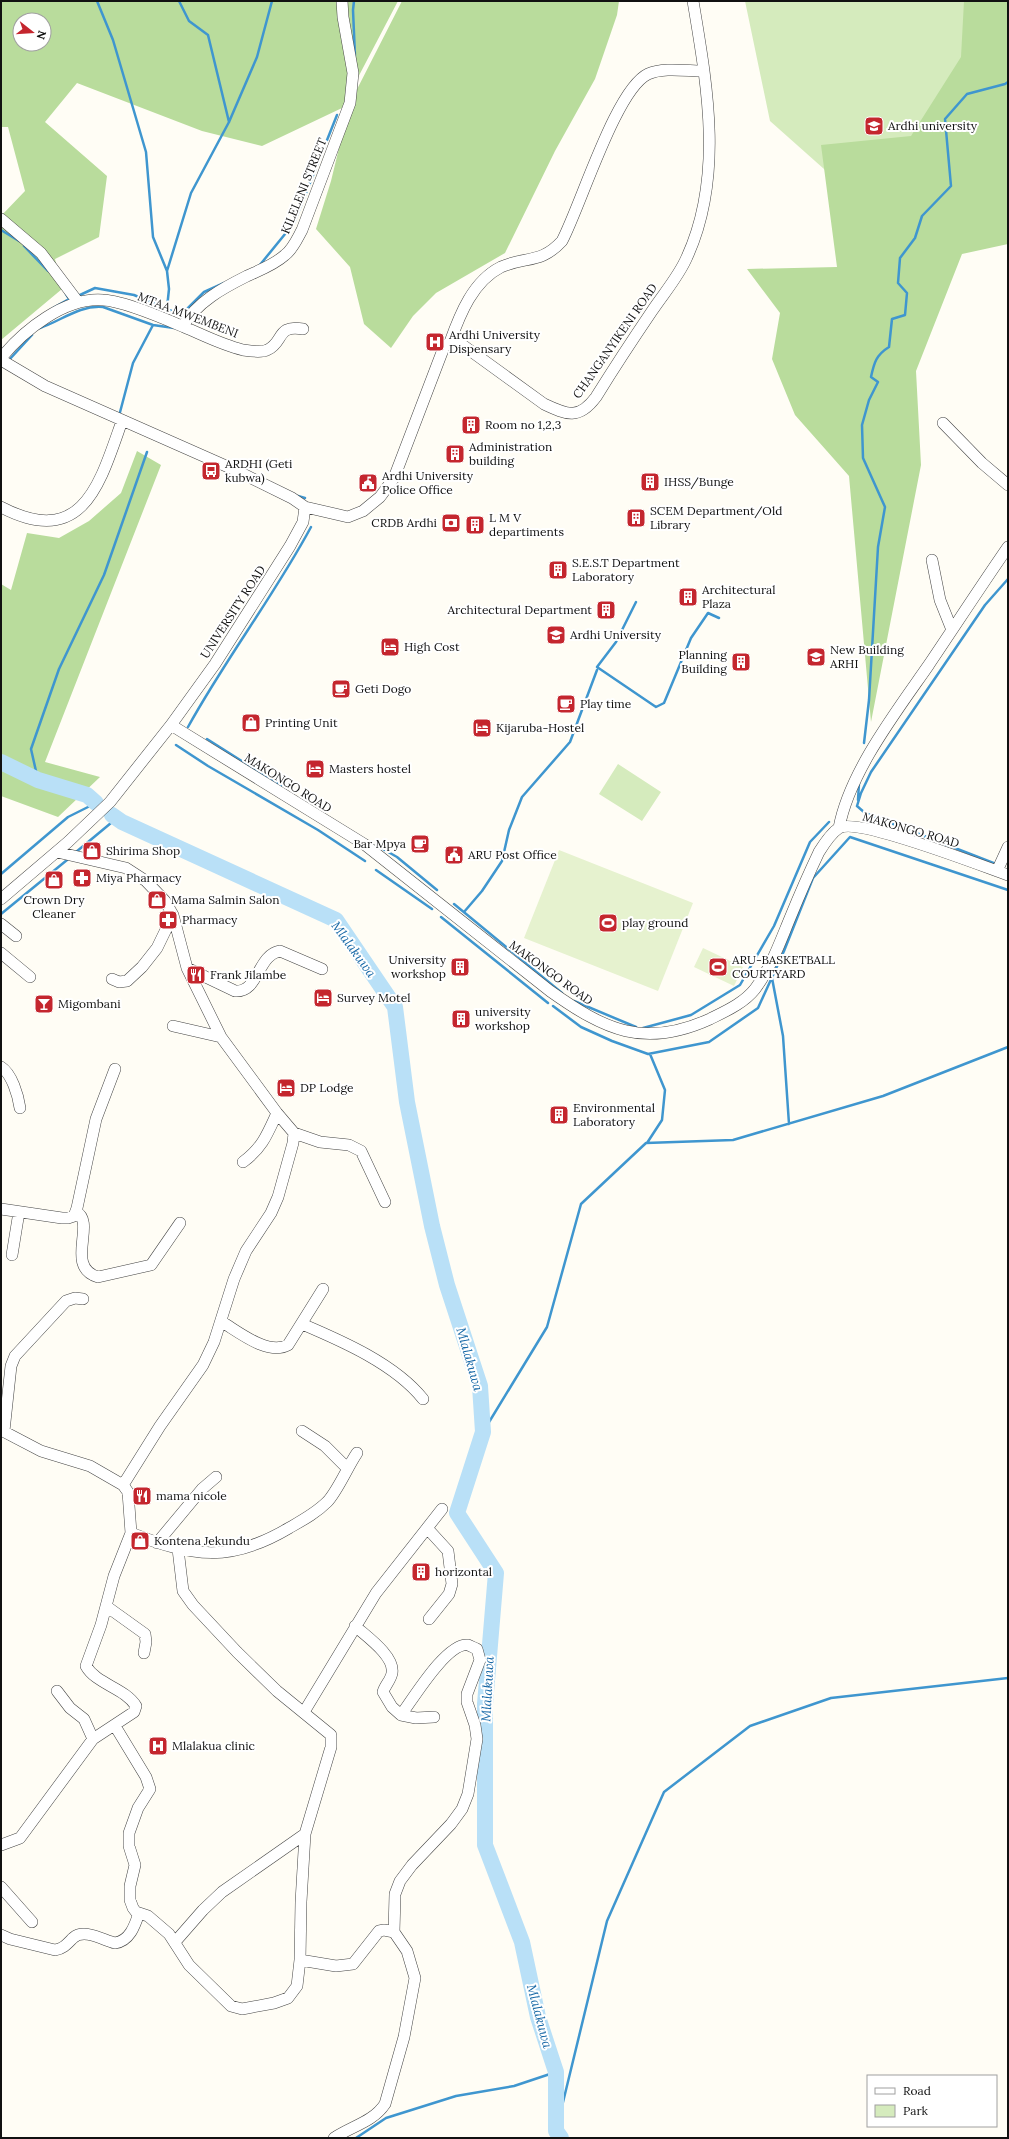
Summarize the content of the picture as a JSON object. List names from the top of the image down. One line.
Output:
{"streets":{"street":["KILELENI STREET","MTAA MWEMBENI","CHANGANYIKENI ROAD","UNIVERSITY ROAD","MAKONGO ROAD"]},"crossings":[["KILELENI STREET","MTAA MWEMBENI"],["UNIVERSITY ROAD","MAKONGO ROAD"]],"water":["Mlalakuwa"],"places":{"school or university":["Ardhi university","Ardhi University","New Building ARHI"],"hospital":["Ardhi University Dispensary","Mlalakua clinic"],"building":["Room no 1,2,3","Administration building","IHSS/Bunge","SCEM Department/Old Library","L M V departiments","S.E.S.T Department Laboratory","Architectural Plaza","Architectural Department","Planning Building","University workshop","university workshop","Environmental Laboratory","horizontal"],"bus stop":["ARDHI (Geti kubwa)"],"public building":["Ardhi University Police Office","ARU Post Office"],"bank":["CRDB Ardhi"],"hotel":["High Cost","Kijaruba-Hostel","Masters hostel","Survey Motel","DP Lodge"],"cafe":["Geti Dogo","Play time","Bar Mpya"],"shop":["Printing Unit","Shirima Shop","Crown Dry Cleaner","Mama Salmin Salon","Kontena Jekundu"],"pharmacy":["Miya Pharmacy","Pharmacy"],"sports":["play ground","ARU-BASKETBALL COURTYARD"],"restaurant":["Frank Jilambe","mama nicole"],"bar":["Migombani"]},"legend":["Road","Park"],"north":"right"}
